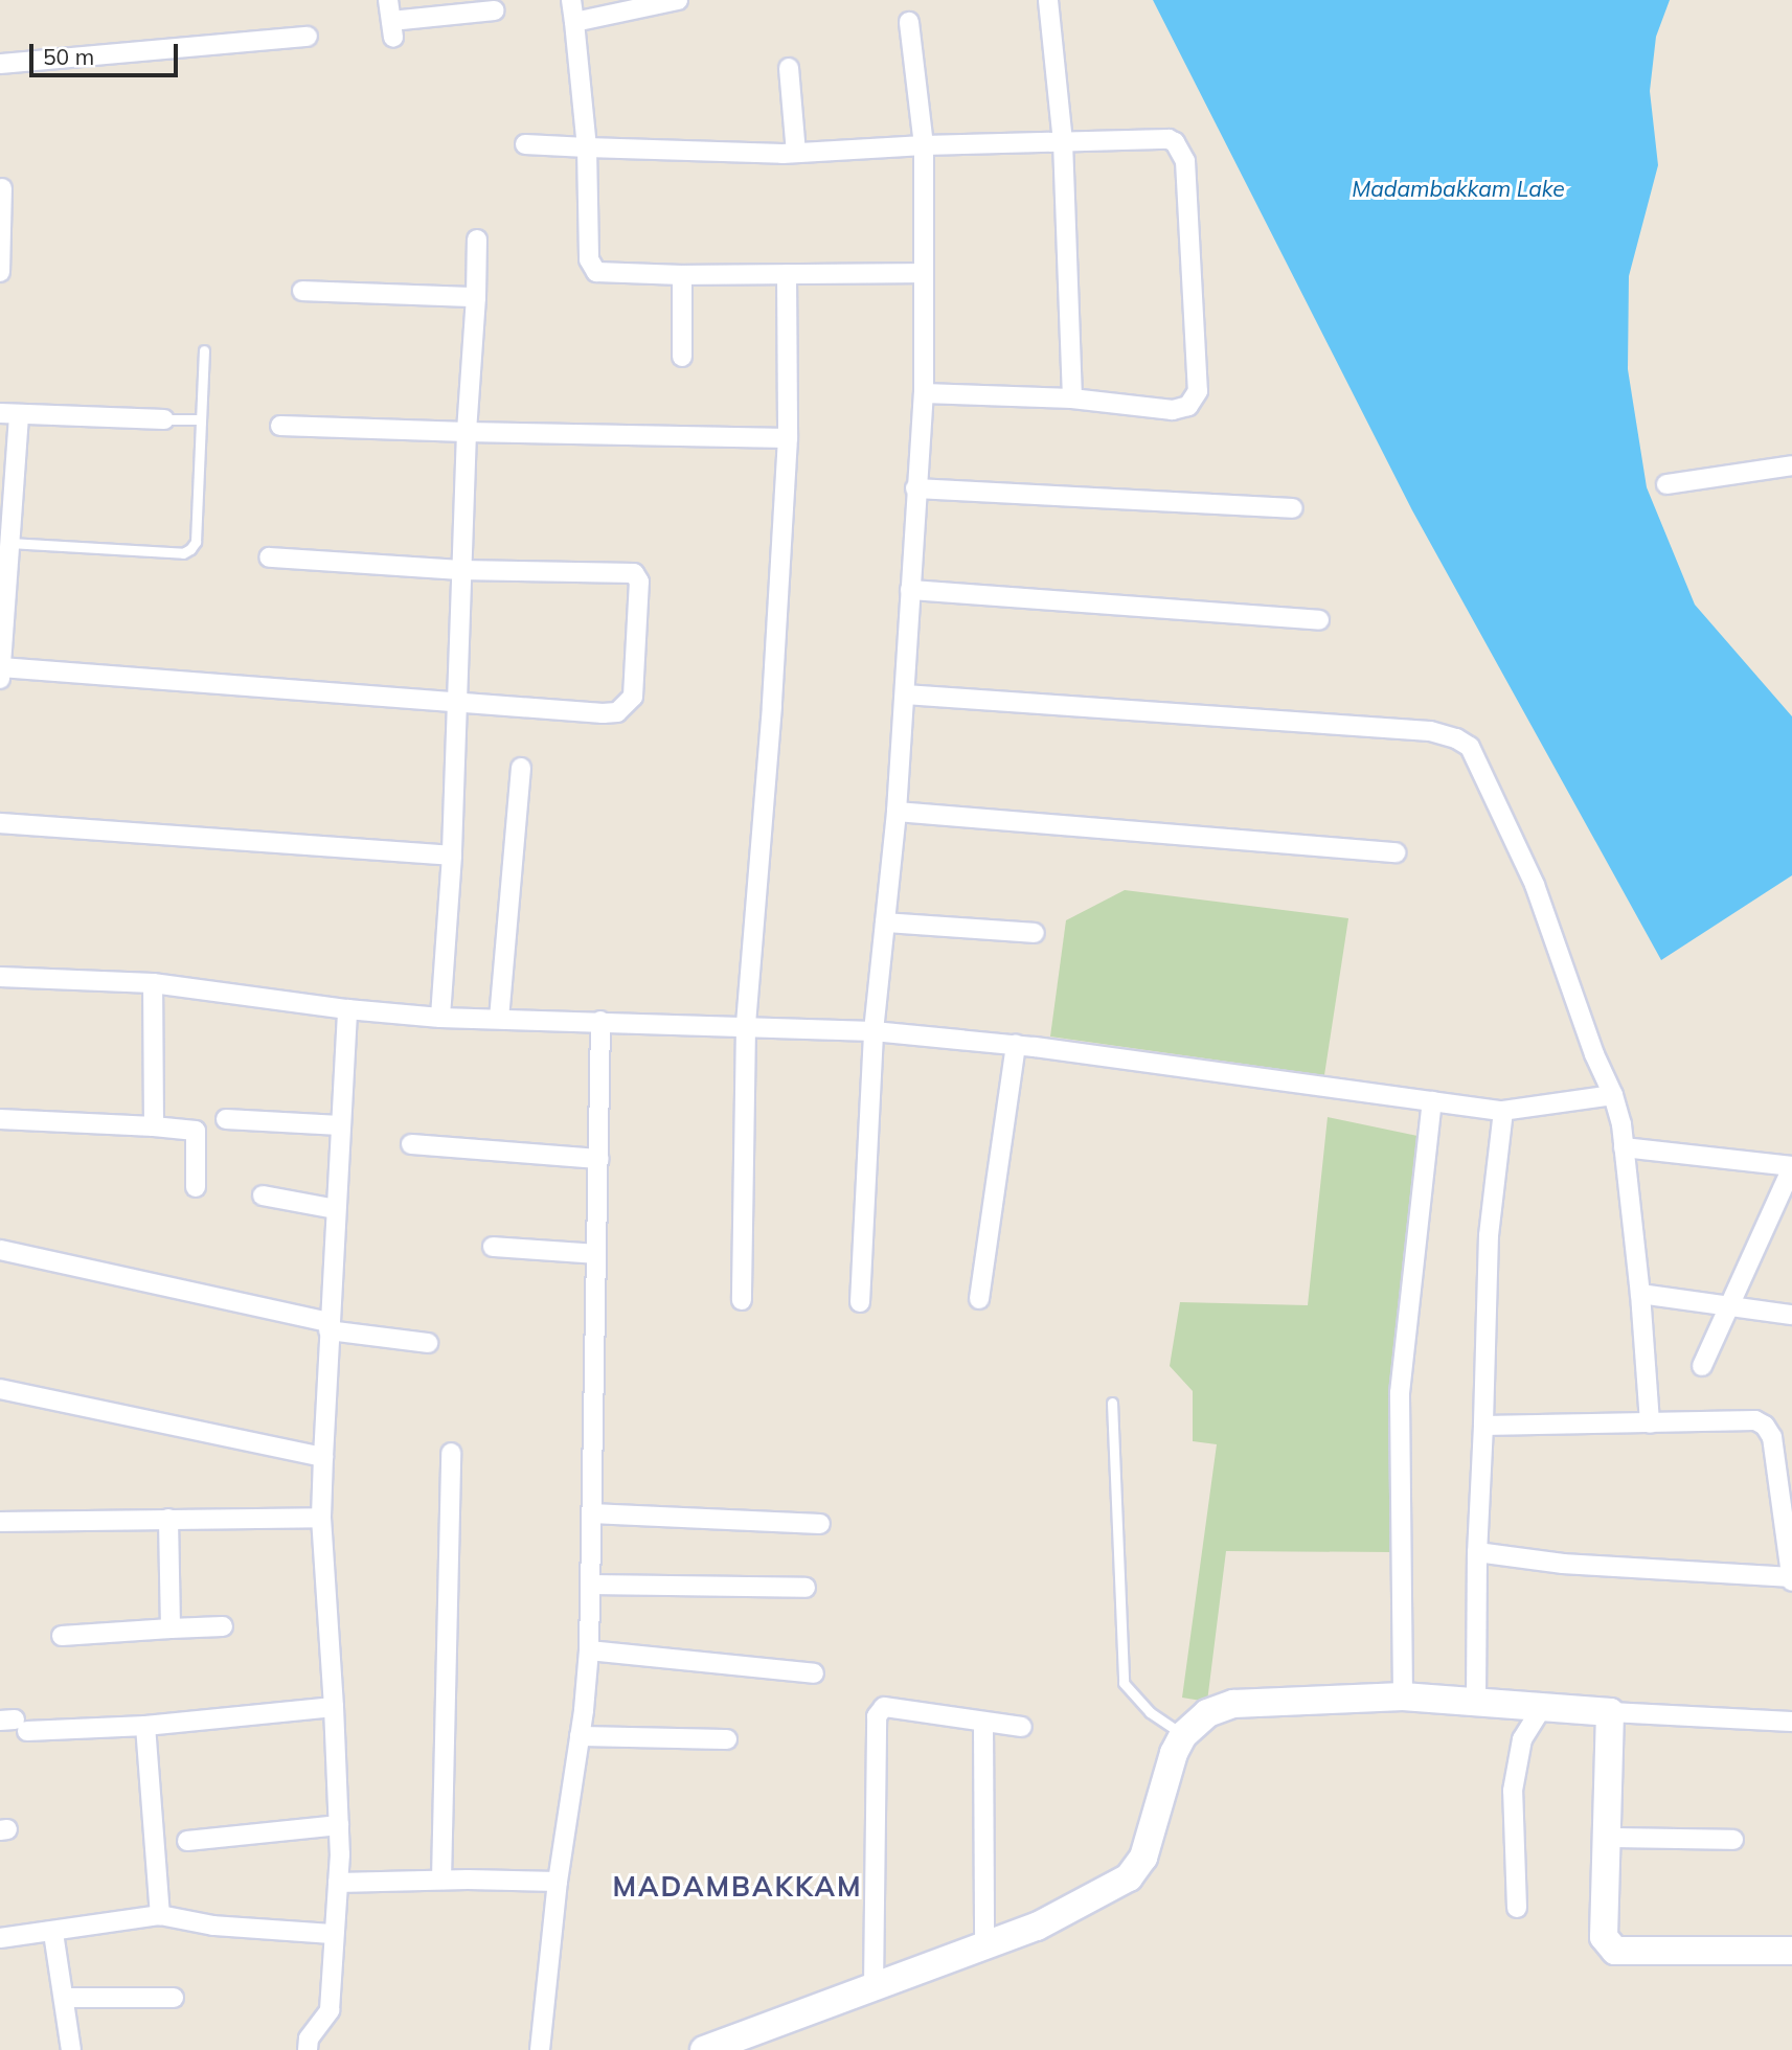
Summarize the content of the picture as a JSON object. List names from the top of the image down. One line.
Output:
{"districts":["MADAMBAKKAM"],"water":["Madambakkam Lake"],"scale_bar":"50 m"}
